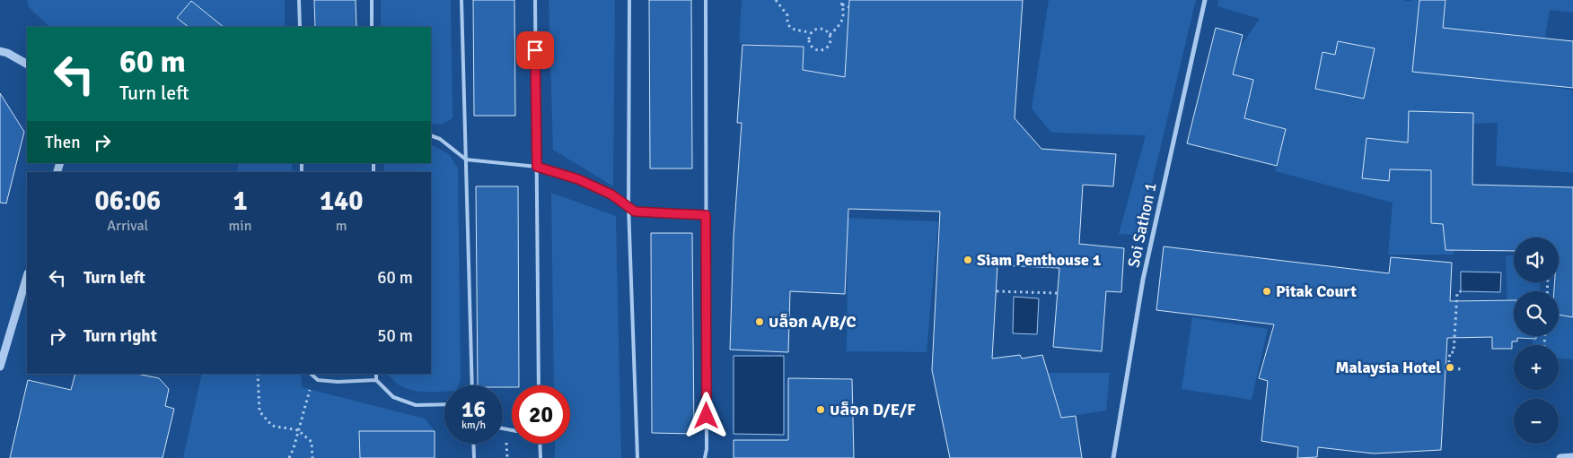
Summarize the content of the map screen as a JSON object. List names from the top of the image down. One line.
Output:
{"streets":{"street":["Soi Sathon 1"]},"places":["Siam Penthouse 1","Pitak Court","บล็อก A/B/C","Malaysia Hotel","บล็อก D/E/F"],"page":{"turn":["60 m","Turn left"],"then":"Then","eta":["06:06","Arrival","1","min","140","m"],"map_buttons":["+","−"],"list":[{"name":"Turn left","value":"60 m"},{"name":"Turn right","value":"50 m"}],"speed":"16 km/h","limit":"20"}}
